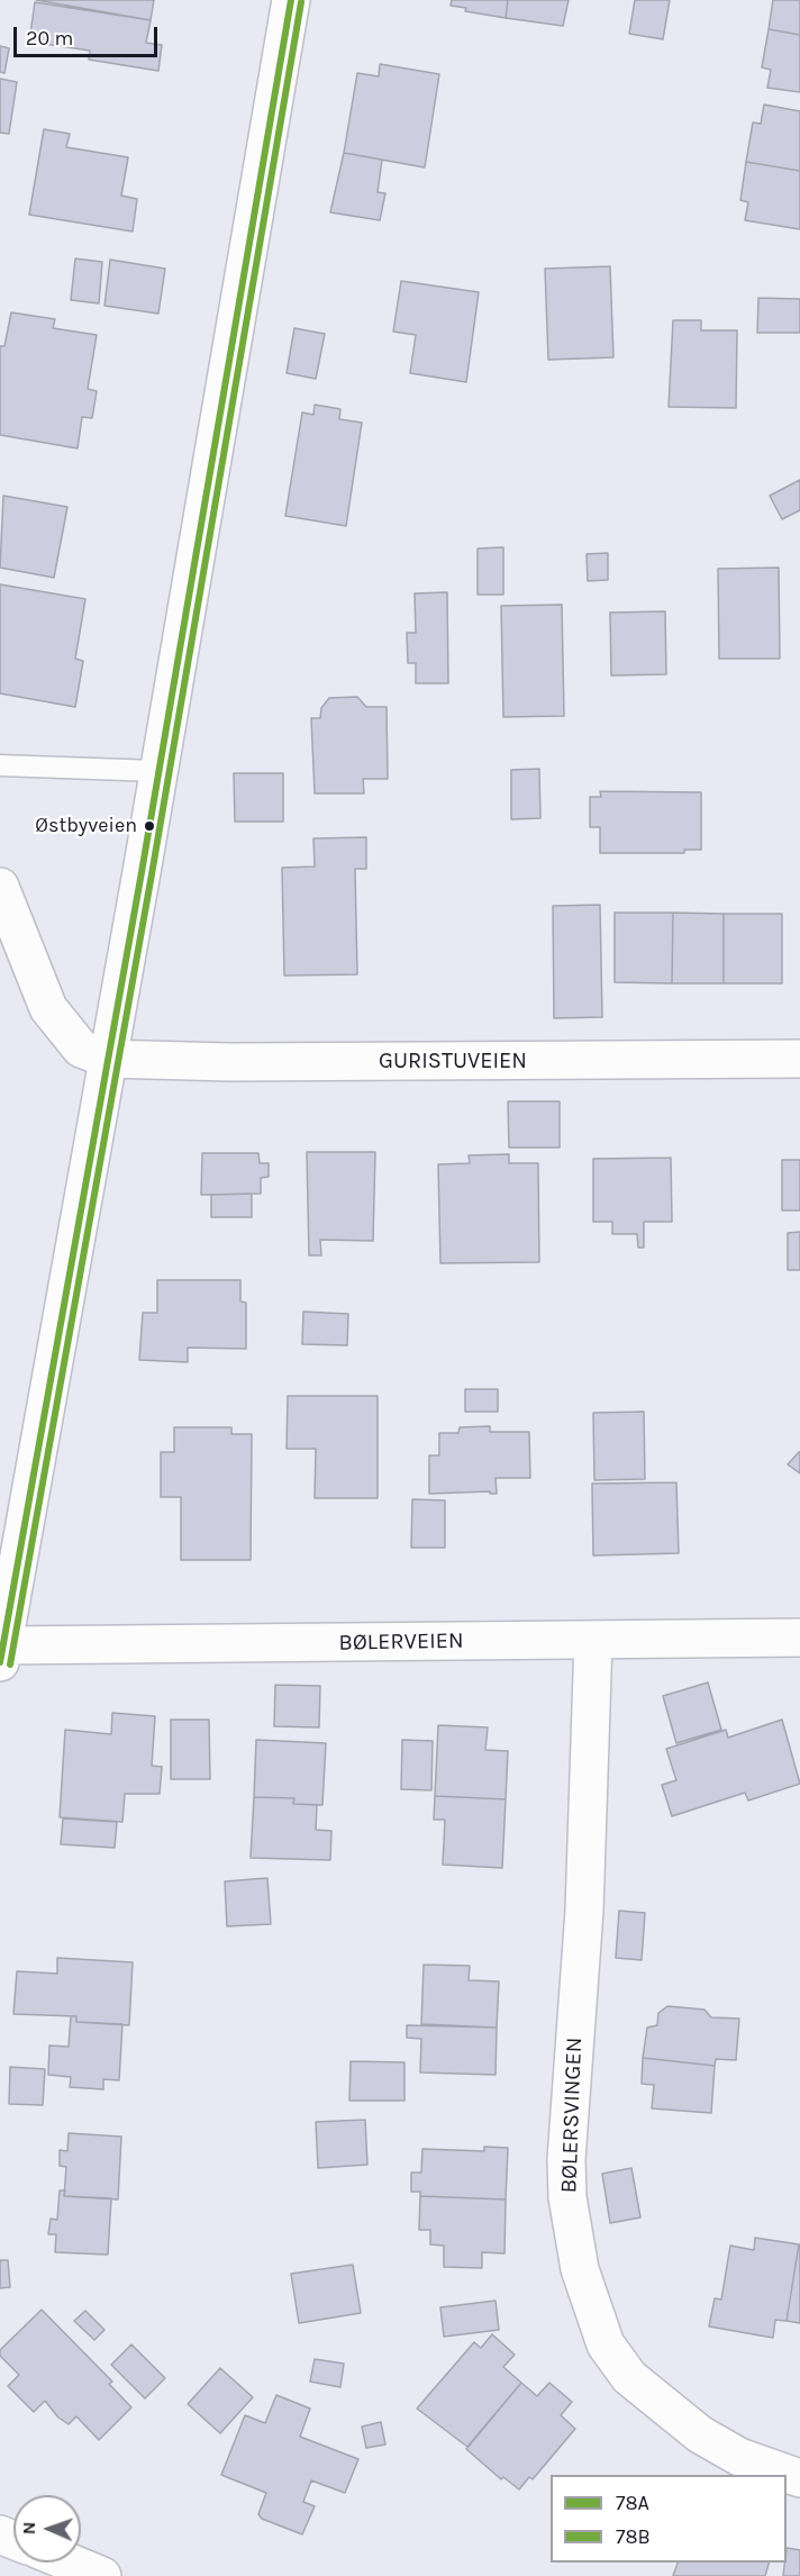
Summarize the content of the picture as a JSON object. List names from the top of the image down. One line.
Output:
{"streets":{"street":["GURISTUVEIEN","BØLERVEIEN","BØLERSVINGEN"]},"crossings":[["BØLERVEIEN","BØLERSVINGEN"]],"places":["Østbyveien"],"lines":["transit line 78A","transit line 78B"],"legend":["78A","78B"],"scale_bar":"20 m","north":"left"}
